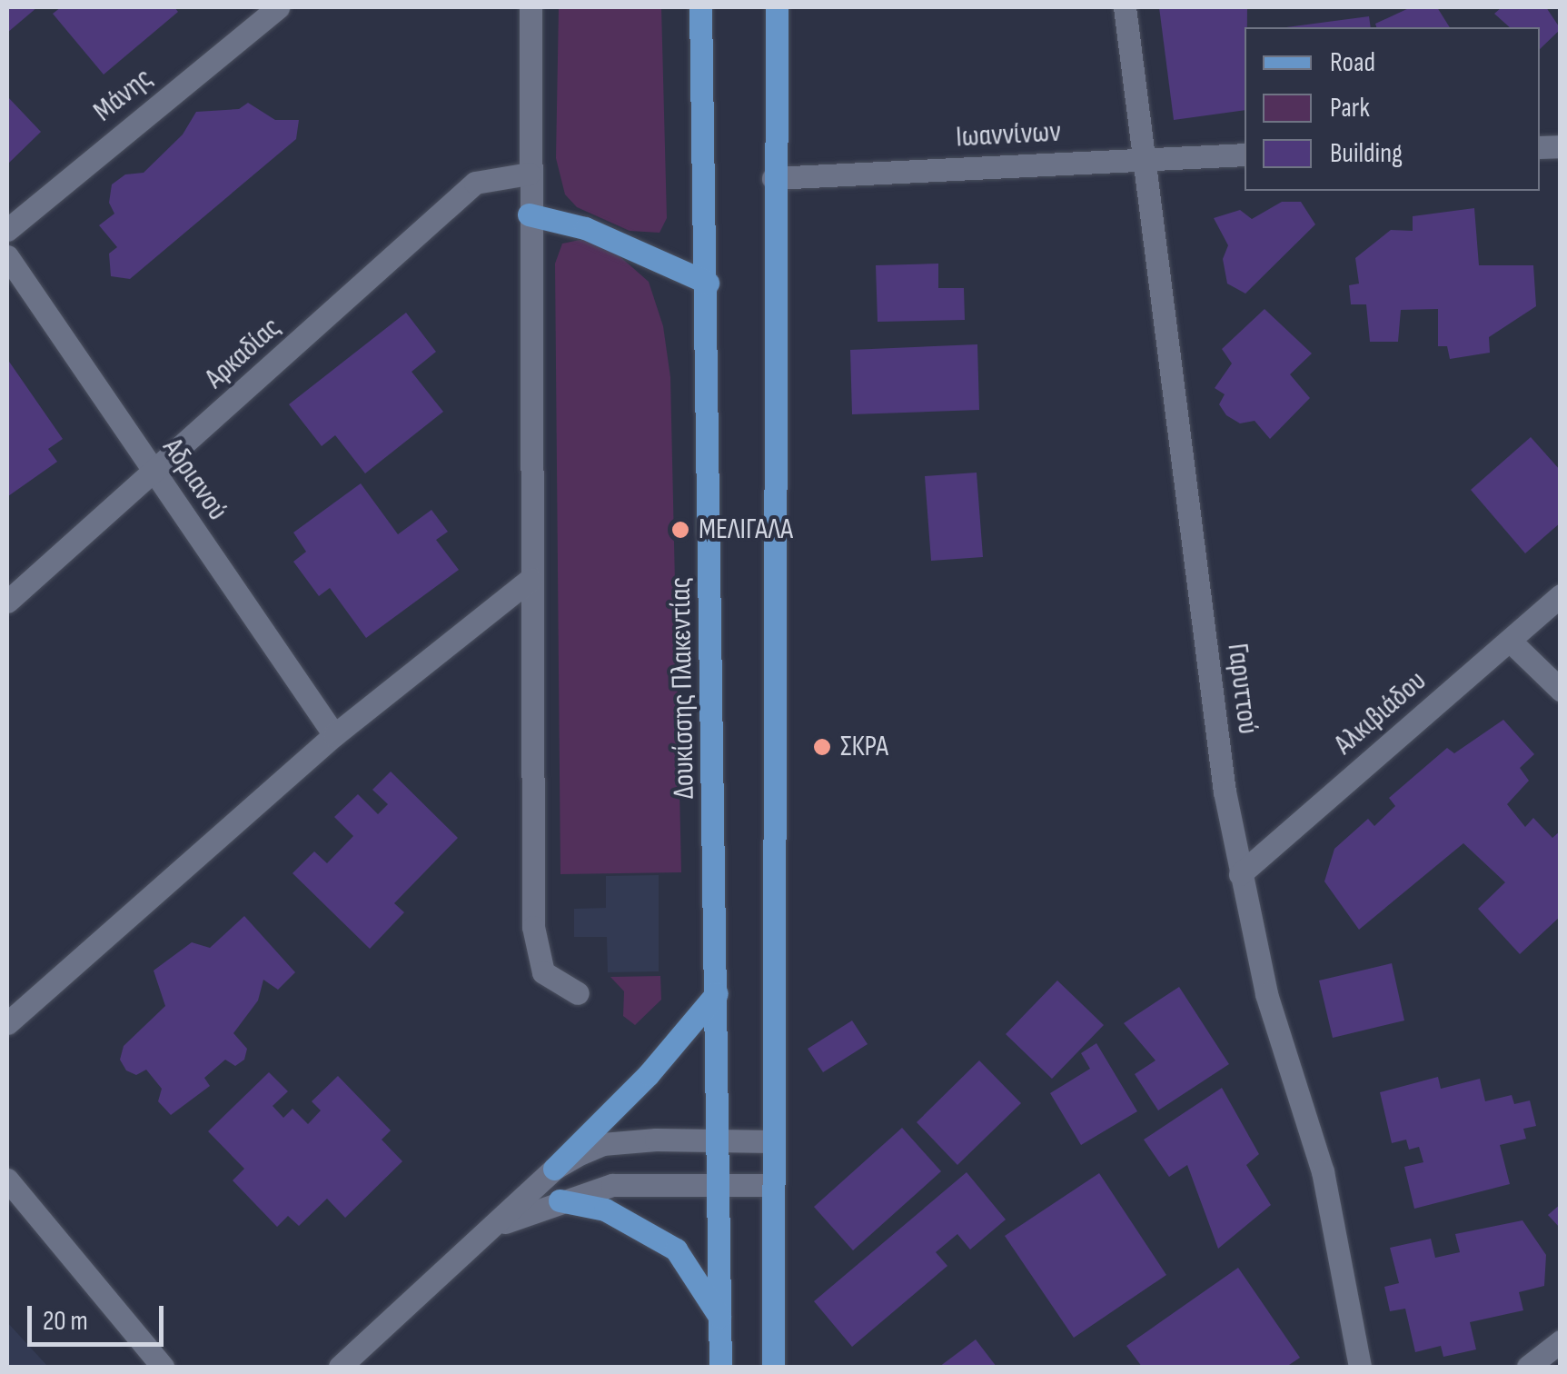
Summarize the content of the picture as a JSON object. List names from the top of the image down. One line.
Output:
{"streets":{"main road":["Δουκίσσης Πλακεντίας"],"street":["Μάνης","Ιωαννίνων","Αρκαδίας","Αδριανού","Γαρυττού","Αλκιβιάδου"]},"crossings":[["Ιωαννίνων","Γαρυττού"],["Αρκαδίας","Αδριανού"],["Γαρυττού","Αλκιβιάδου"]],"places":["ΜΕΛΙΓΑΛΑ","ΣΚΡΑ"],"legend":["Road","Park","Building"],"scale_bar":"20 m"}
